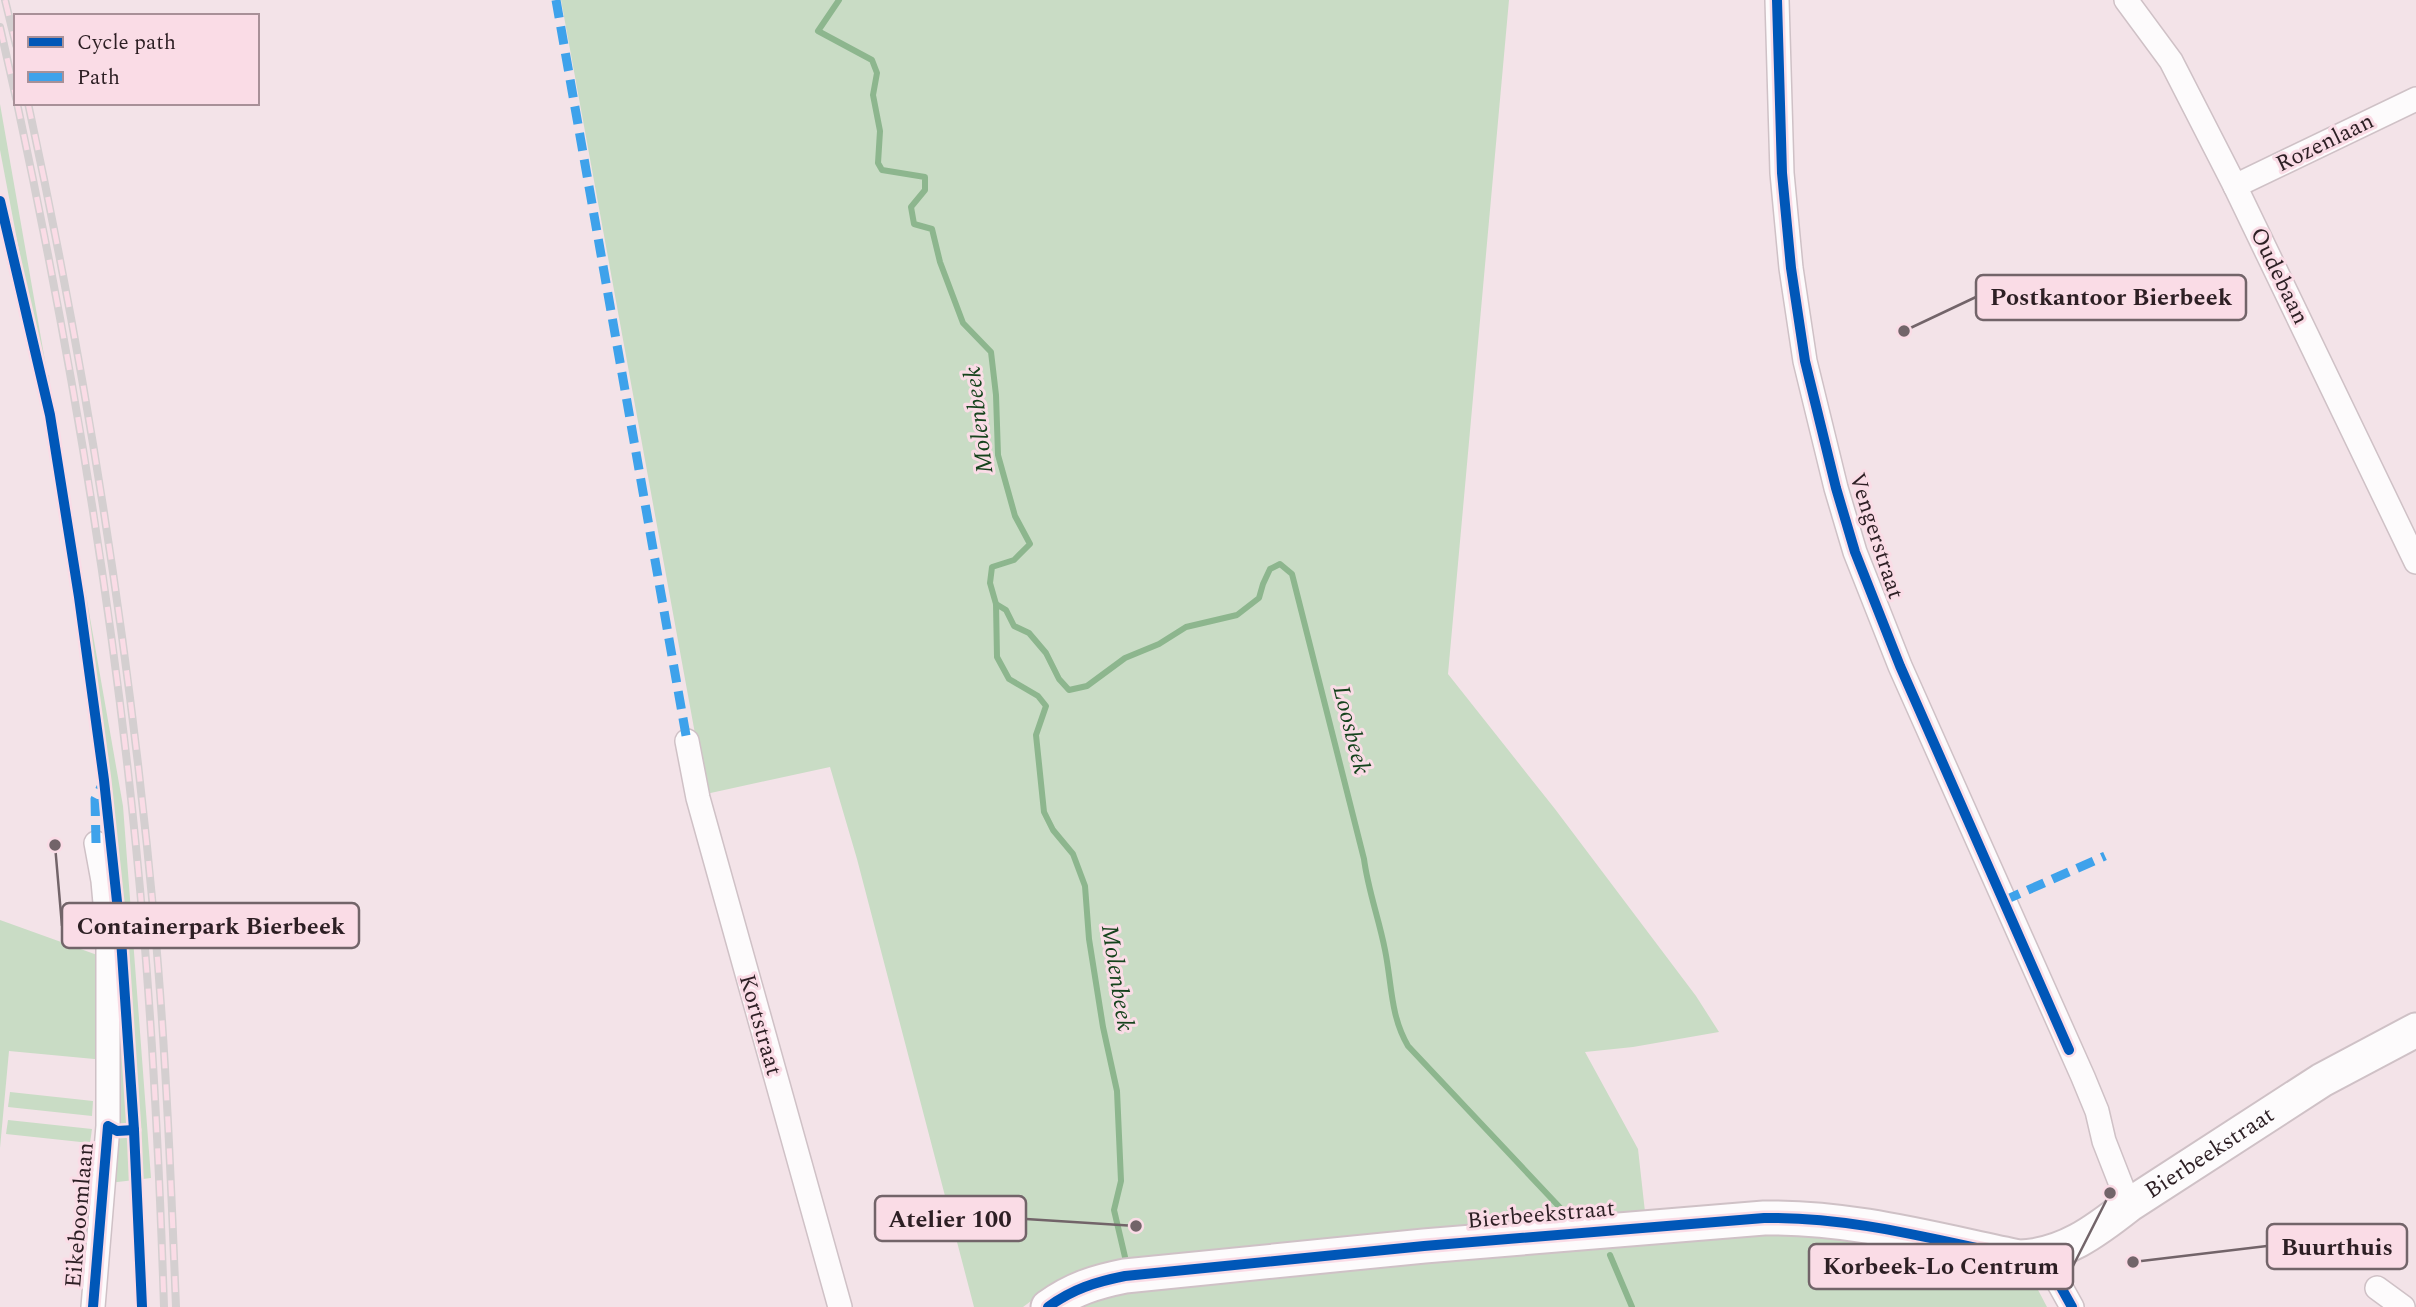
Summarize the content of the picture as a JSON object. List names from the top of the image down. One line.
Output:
{"streets":{"street":["Rozenlaan","Oudebaan","Vengerstraat","Kortstraat","Bierbeekstraat","Eikeboomlaan"]},"crossings":[["Rozenlaan","Oudebaan"],["Vengerstraat","Bierbeekstraat"]],"water":["Molenbeek","Loosbeek"],"places":["Postkantoor Bierbeek","Containerpark Bierbeek","Korbeek-Lo Centrum","Atelier 100","Buurthuis"],"legend":["Cycle path","Path"]}
